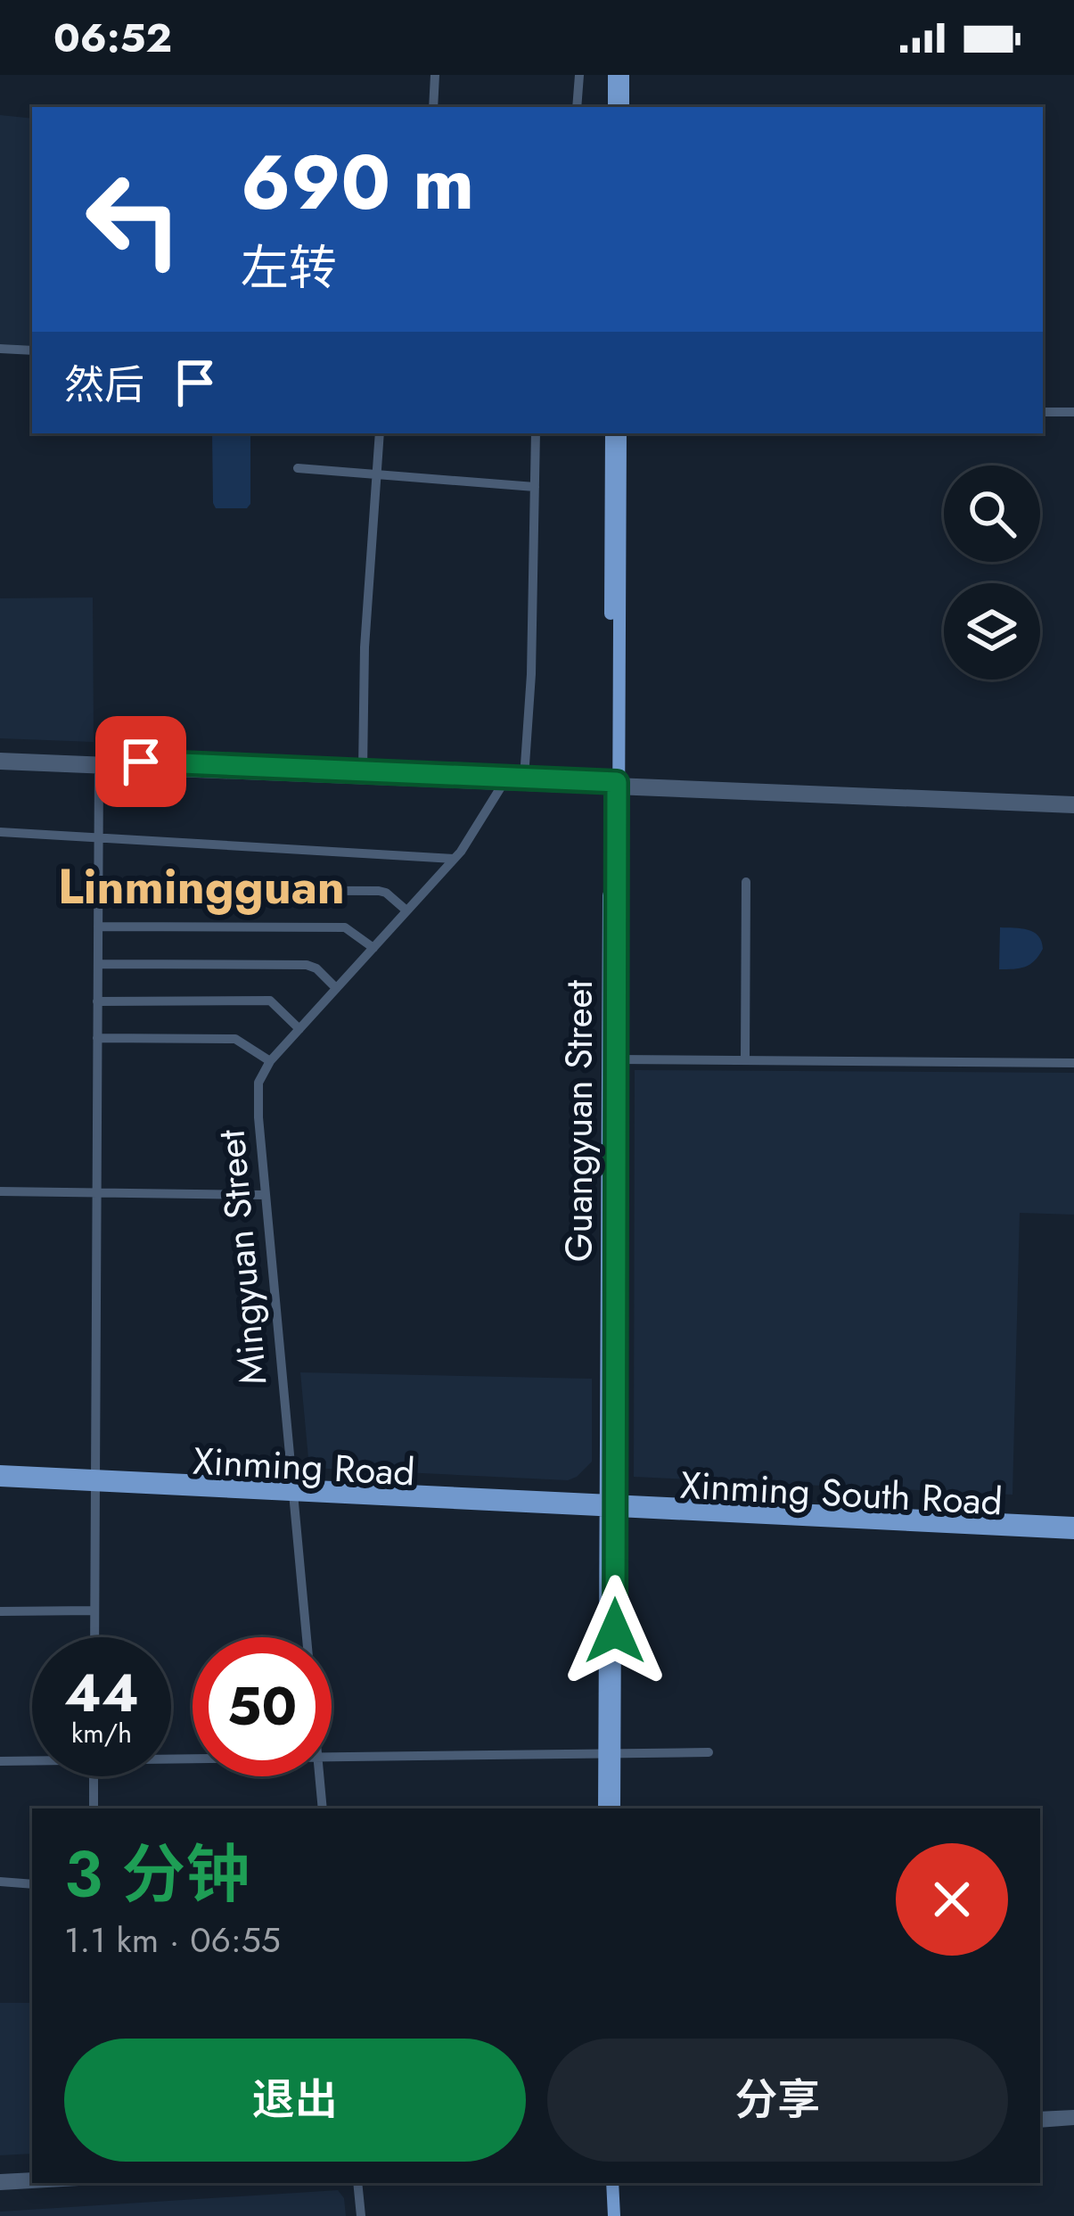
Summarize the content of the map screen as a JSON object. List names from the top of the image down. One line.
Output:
{"streets":{"main road":["Guangyuan Street","Xinming Road","Xinming South Road"],"street":["Mingyuan Street"]},"crossings":[["Guangyuan Street","Xinming Road"],["Guangyuan Street","Xinming South Road"],["Mingyuan Street","Xinming Road"],["Xinming Road","Xinming South Road"]],"districts":["Linmingguan"],"page":{"status":"06:52","turn":["690 m","左转"],"then":"然后","speed":"44 km/h","limit":"50","heading":["3 分钟","1.1 km · 06:55"],"buttons":["退出","分享"]}}
